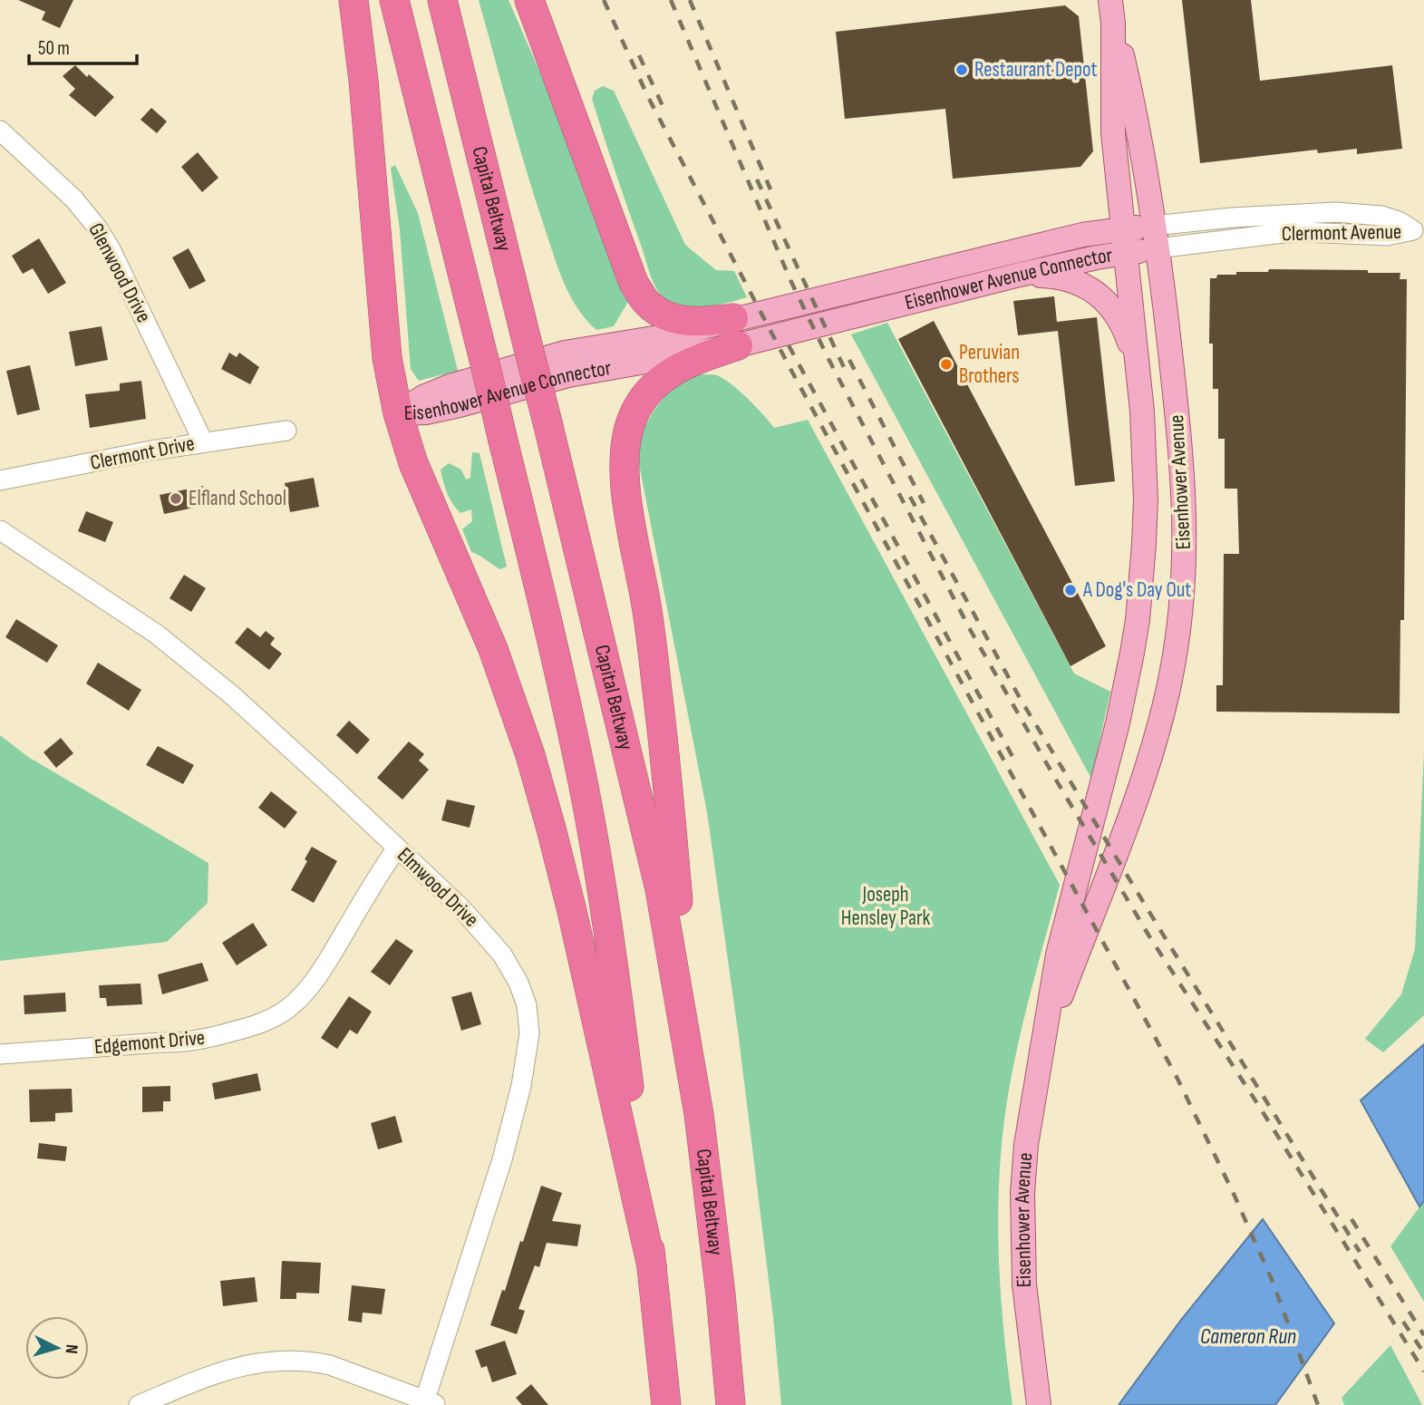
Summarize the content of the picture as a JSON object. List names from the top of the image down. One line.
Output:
{"streets":{"highway":["Capital Beltway"],"main road":["Eisenhower Avenue Connector","Eisenhower Avenue"],"street":["Clermont Avenue","Glenwood Drive","Clermont Drive","Elmwood Drive","Edgemont Drive"]},"crossings":[["Clermont Avenue","Eisenhower Avenue Connector"],["Clermont Avenue","Eisenhower Avenue"],["Glenwood Drive","Clermont Drive"],["Eisenhower Avenue Connector","Eisenhower Avenue"],["Elmwood Drive","Edgemont Drive"]],"water":["Cameron Run"],"parks":["Joseph Hensley Park"],"places":["Restaurant Depot","Peruvian Brothers","Elfland School","A Dog's Day Out"],"scale_bar":"50 m","north":"right"}
